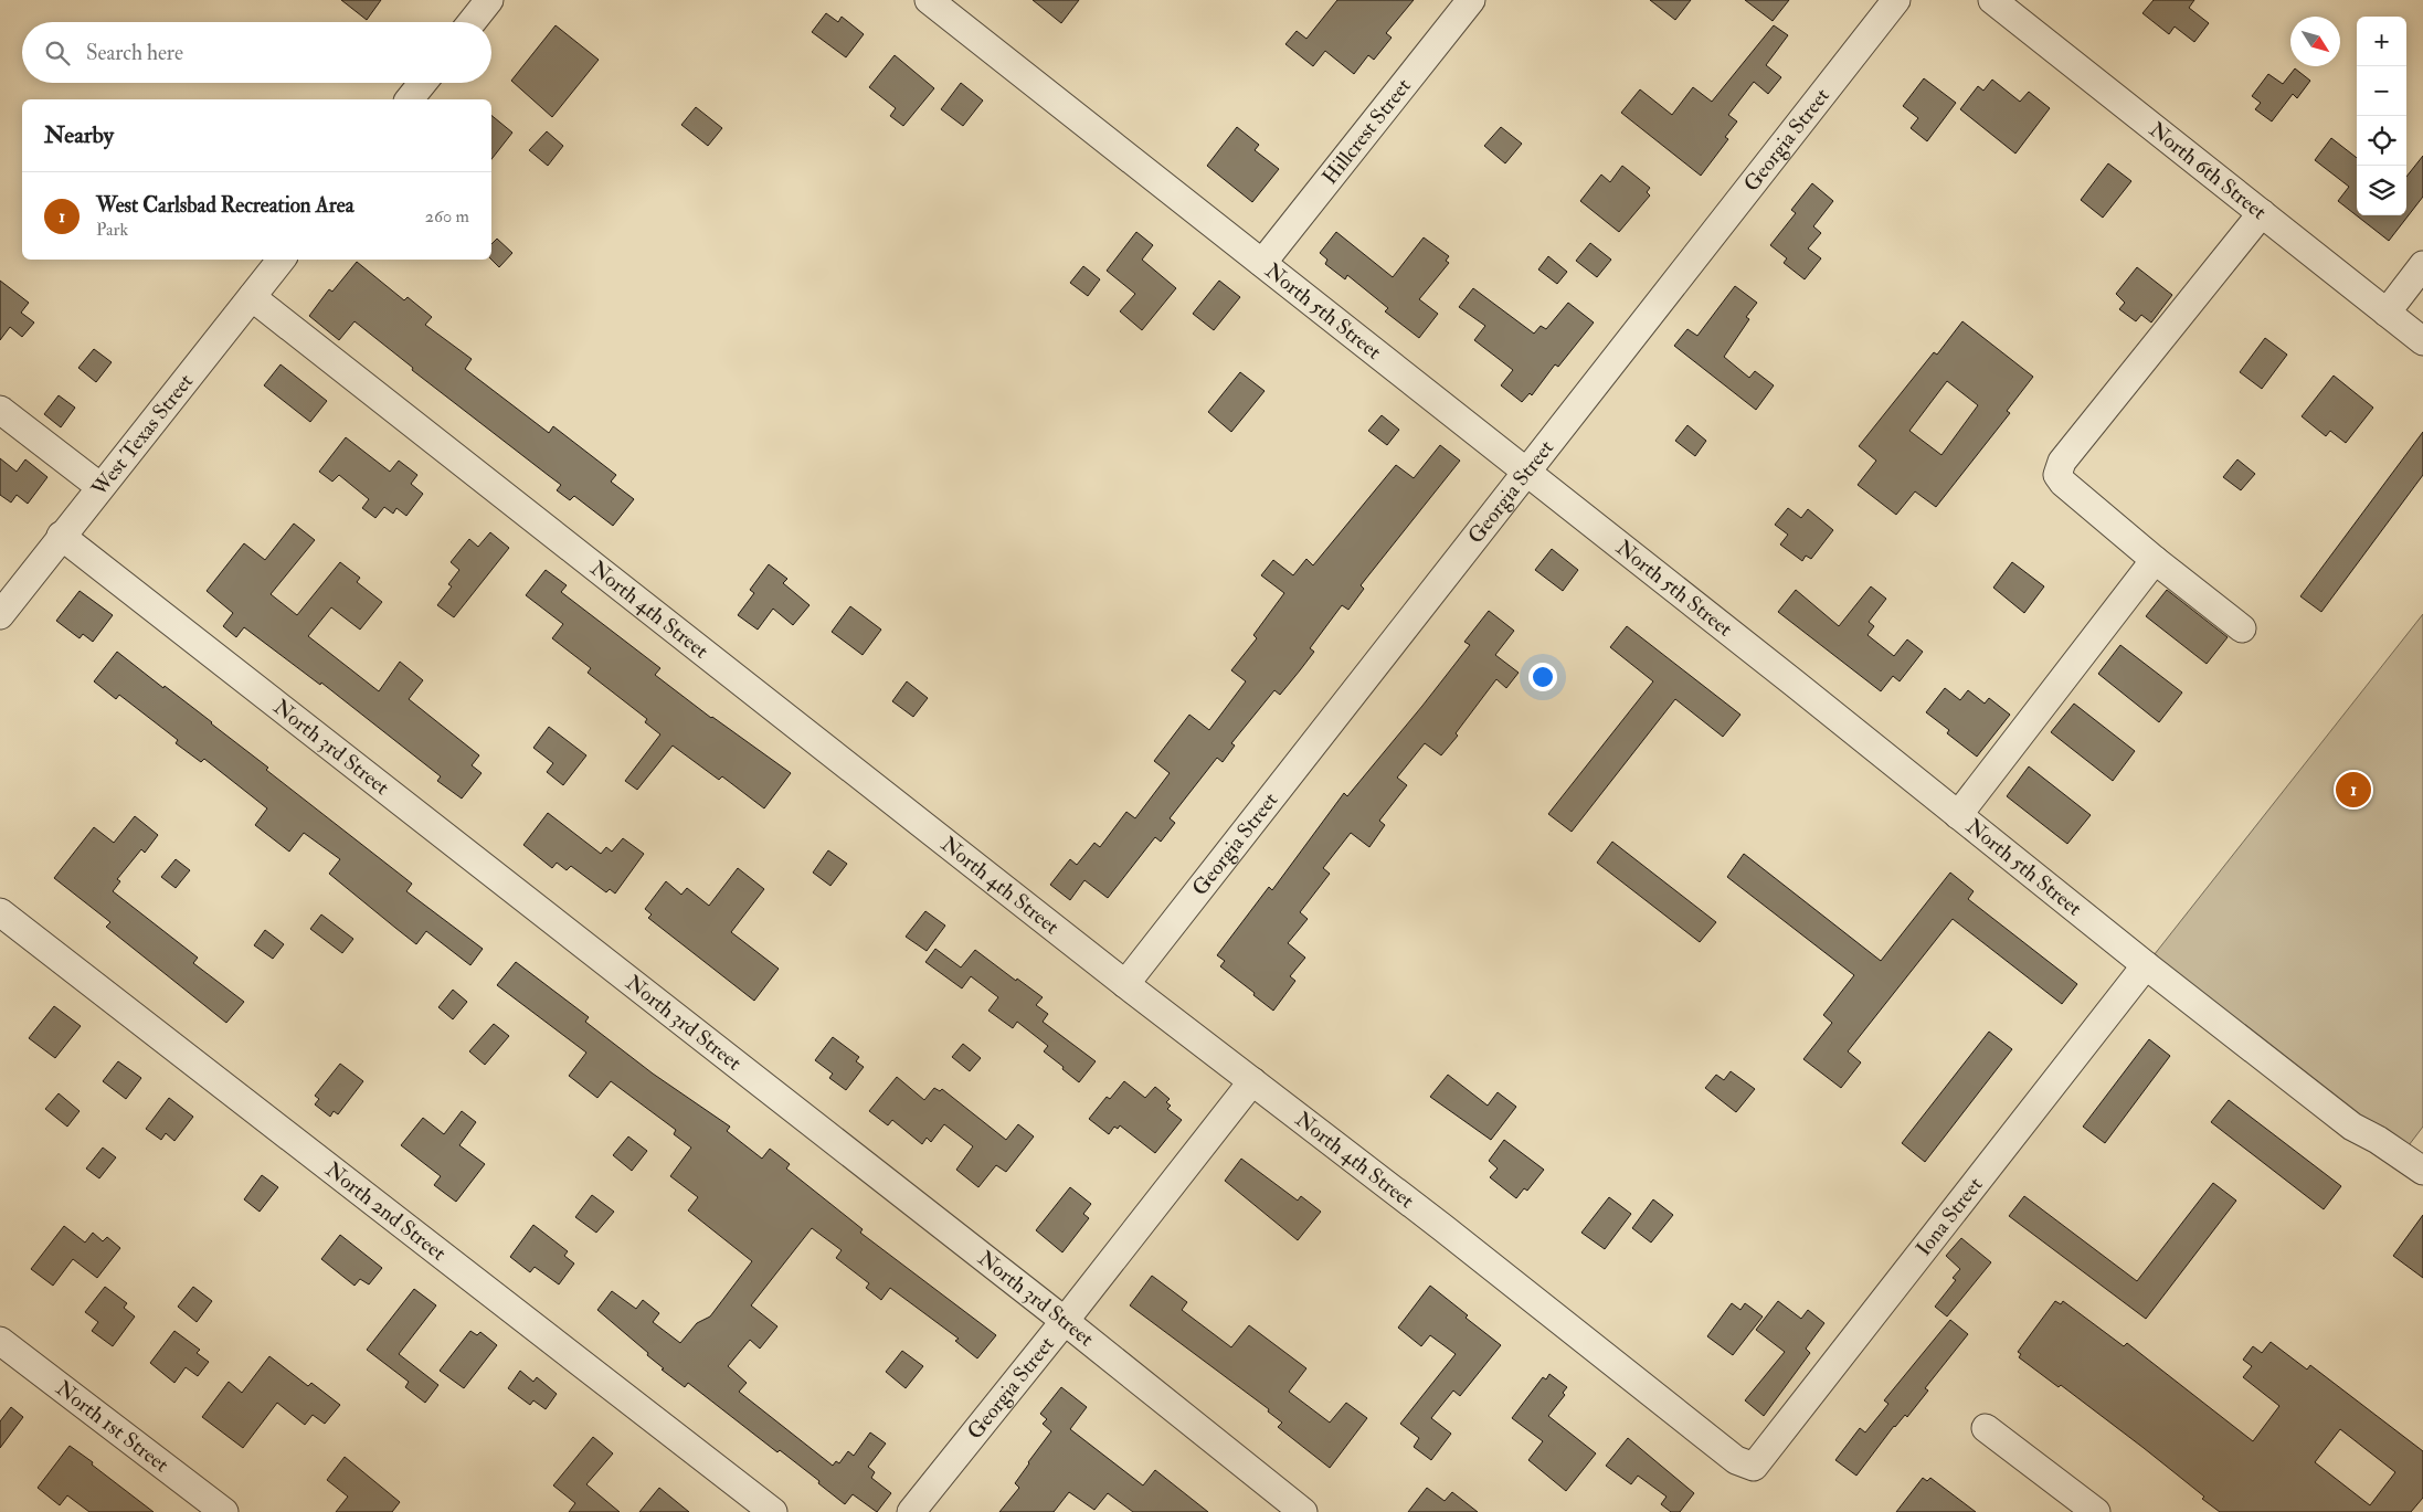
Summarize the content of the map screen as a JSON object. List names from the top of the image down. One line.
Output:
{"streets":{"street":["Hillcrest Street","Georgia Street","North 6th Street","North 5th Street","West Texas Street","North 4th Street","North 3rd Street","North 2nd Street","Iona Street","North 1st Street"]},"crossings":[["Hillcrest Street","North 5th Street"],["Georgia Street","North 5th Street"],["Georgia Street","North 4th Street"],["Georgia Street","North 3rd Street"],["North 5th Street","Iona Street"],["West Texas Street","North 4th Street"],["West Texas Street","North 3rd Street"],["North 4th Street","Iona Street"]],"north":"bottom right","page":{"map_buttons":["+","−"],"search":"Search here","heading":"Nearby","list":[{"mark":"1","name":"West Carlsbad Recreation Area","note":"Park","value":"260 m"}],"pins":"1"}}
